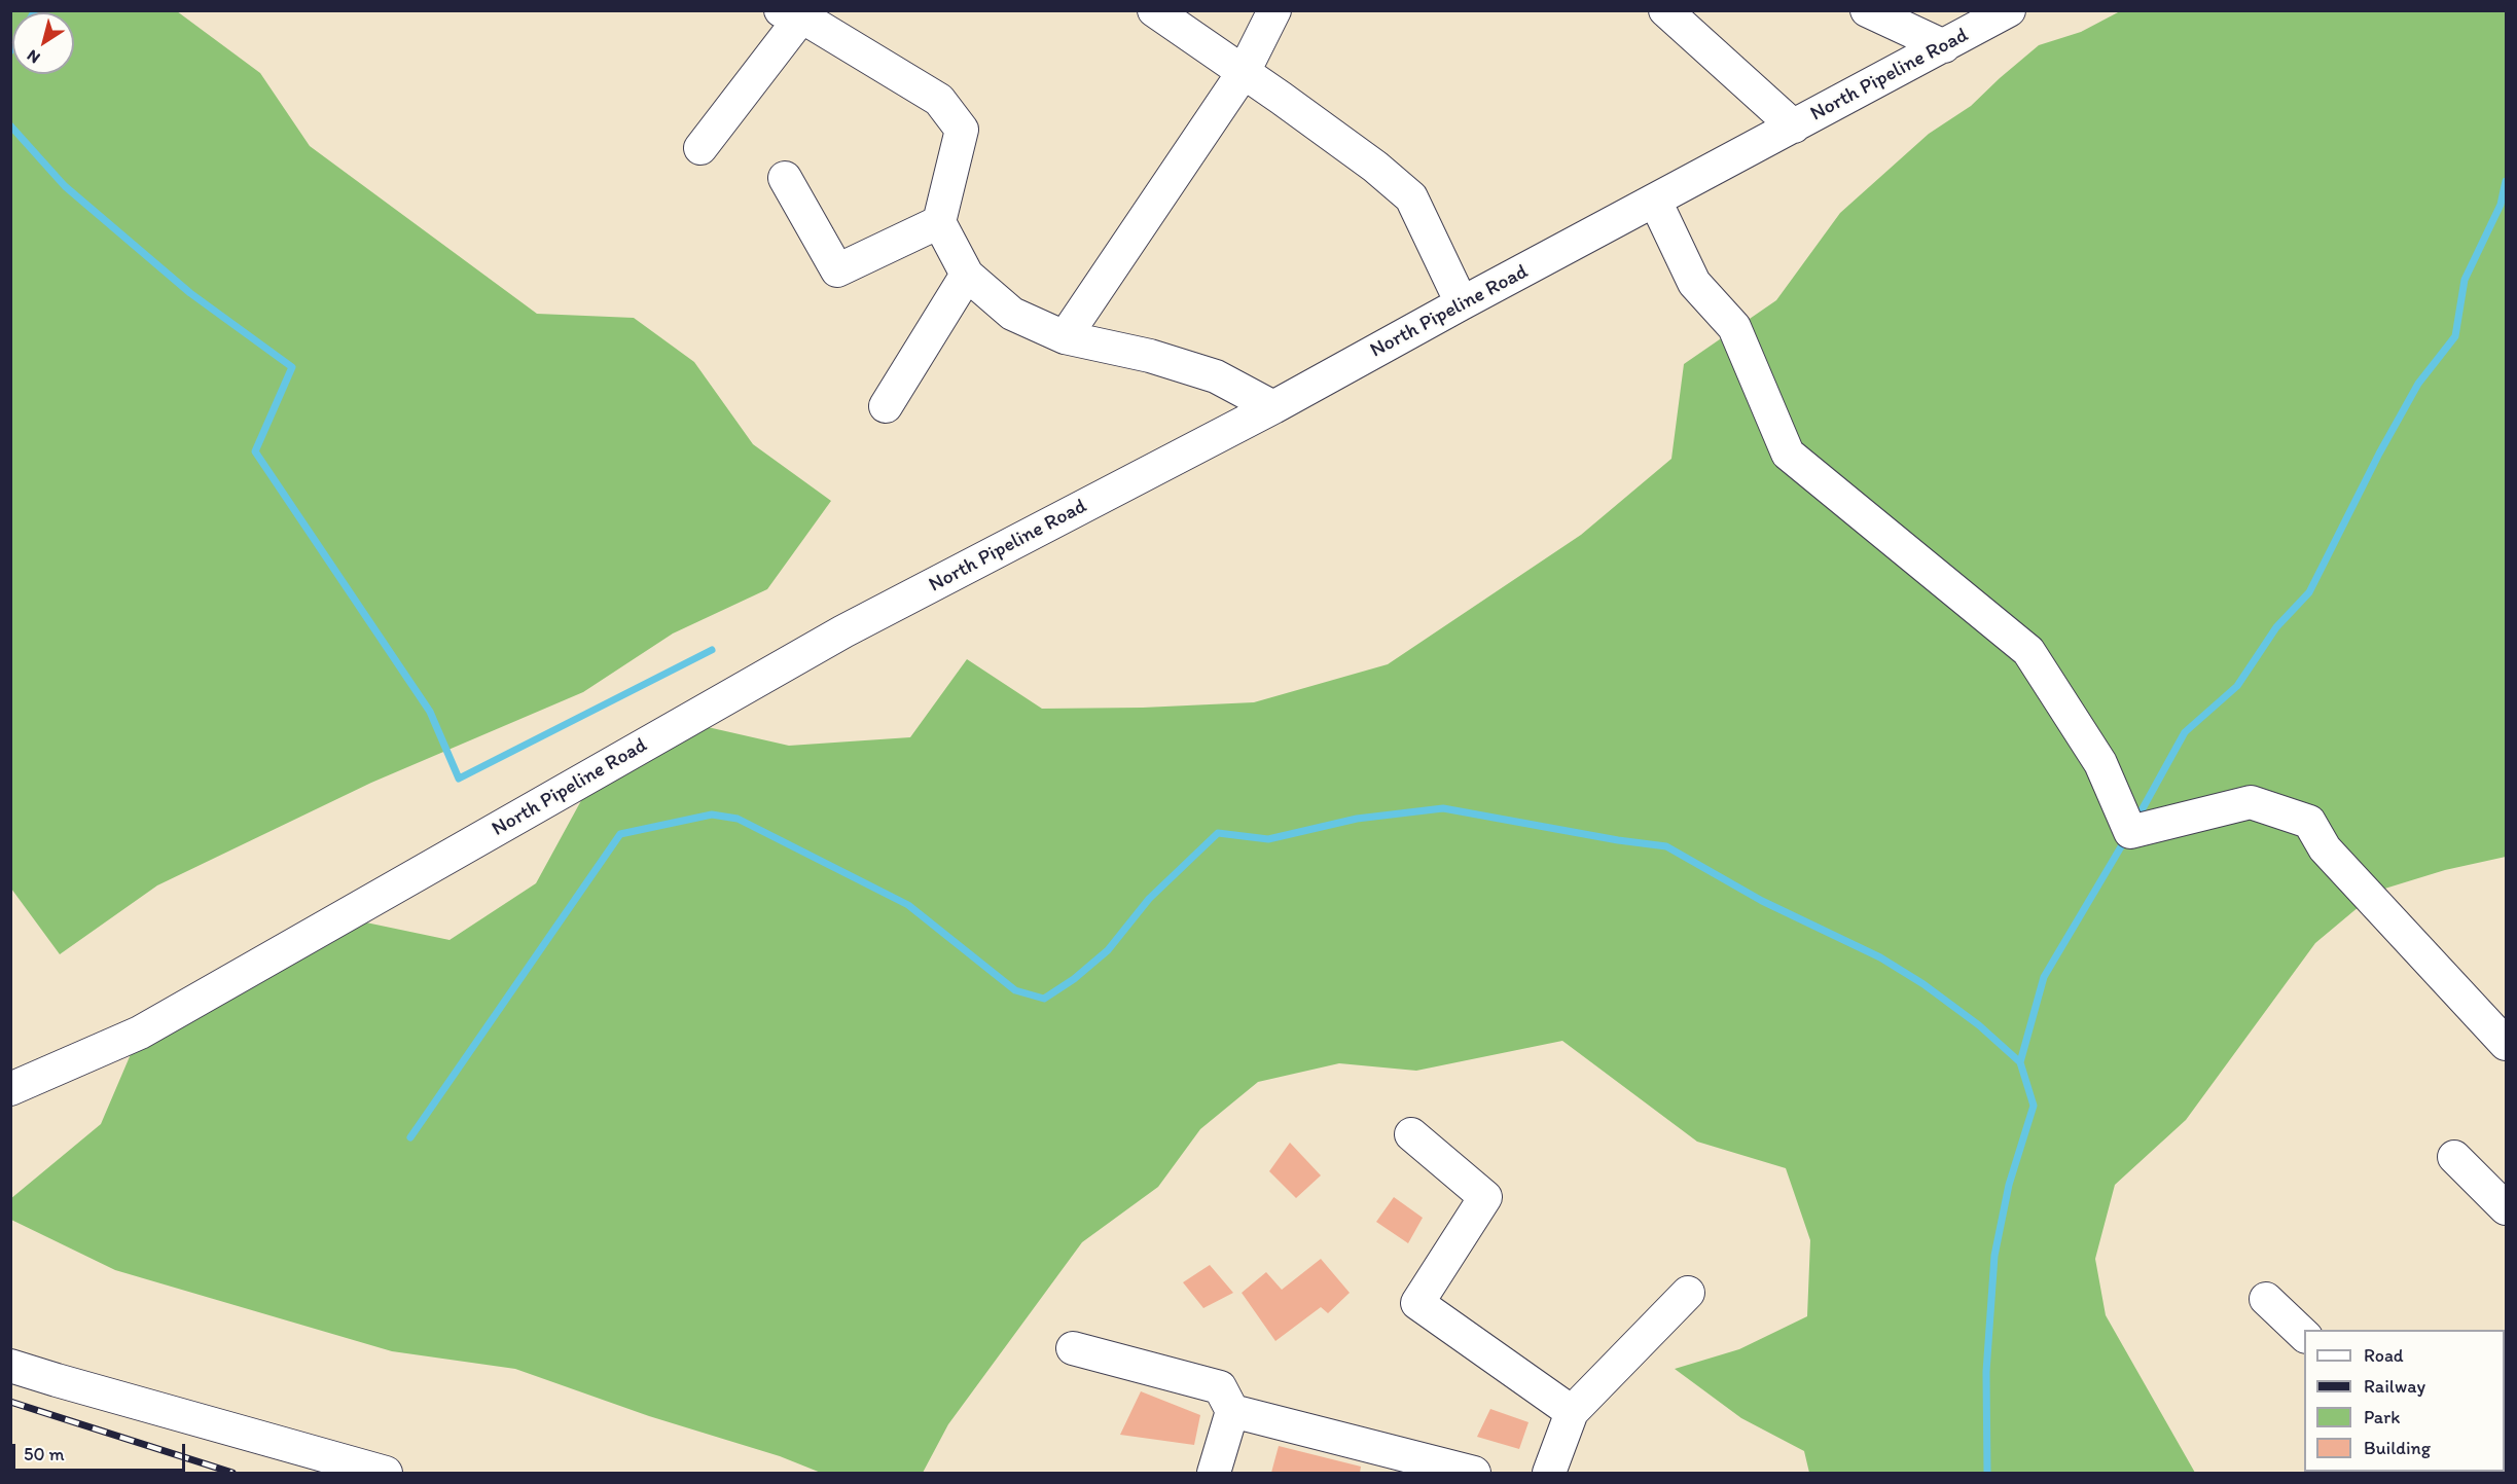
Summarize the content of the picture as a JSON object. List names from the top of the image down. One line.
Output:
{"streets":{"street":["North Pipeline Road"]},"legend":["Road","Railway","Park","Building"],"scale_bar":"50 m","north":"bottom left"}
